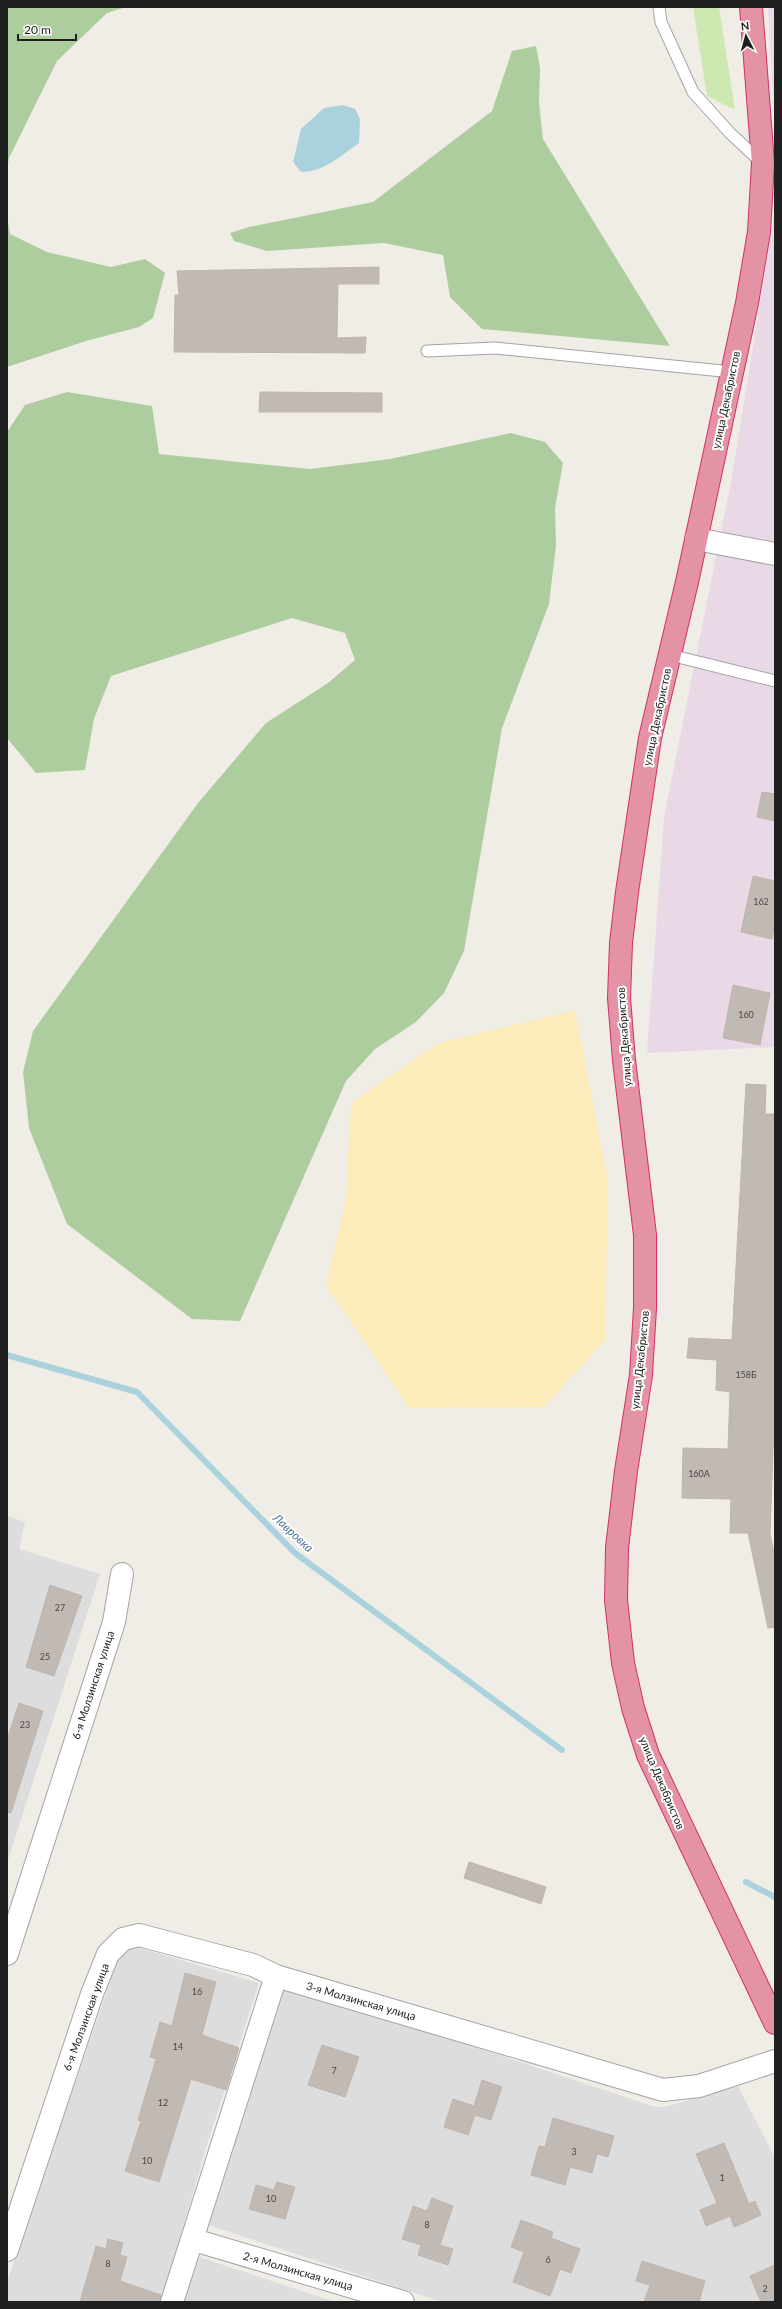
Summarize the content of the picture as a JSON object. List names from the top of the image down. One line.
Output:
{"streets":{"highway":["улица Декабристов"],"street":["6-я Молзинская улица","3-я Молзинская улица","2-я Молзинская улица"]},"crossings":[["6-я Молзинская улица","3-я Молзинская улица"]],"water":["Лавровка"],"house_numbers":["162","160","158Б","160А","27","25","23","16","14","7","12","3","10","1","10","8","6","8","2"],"scale_bar":"20 m","north":"top"}
